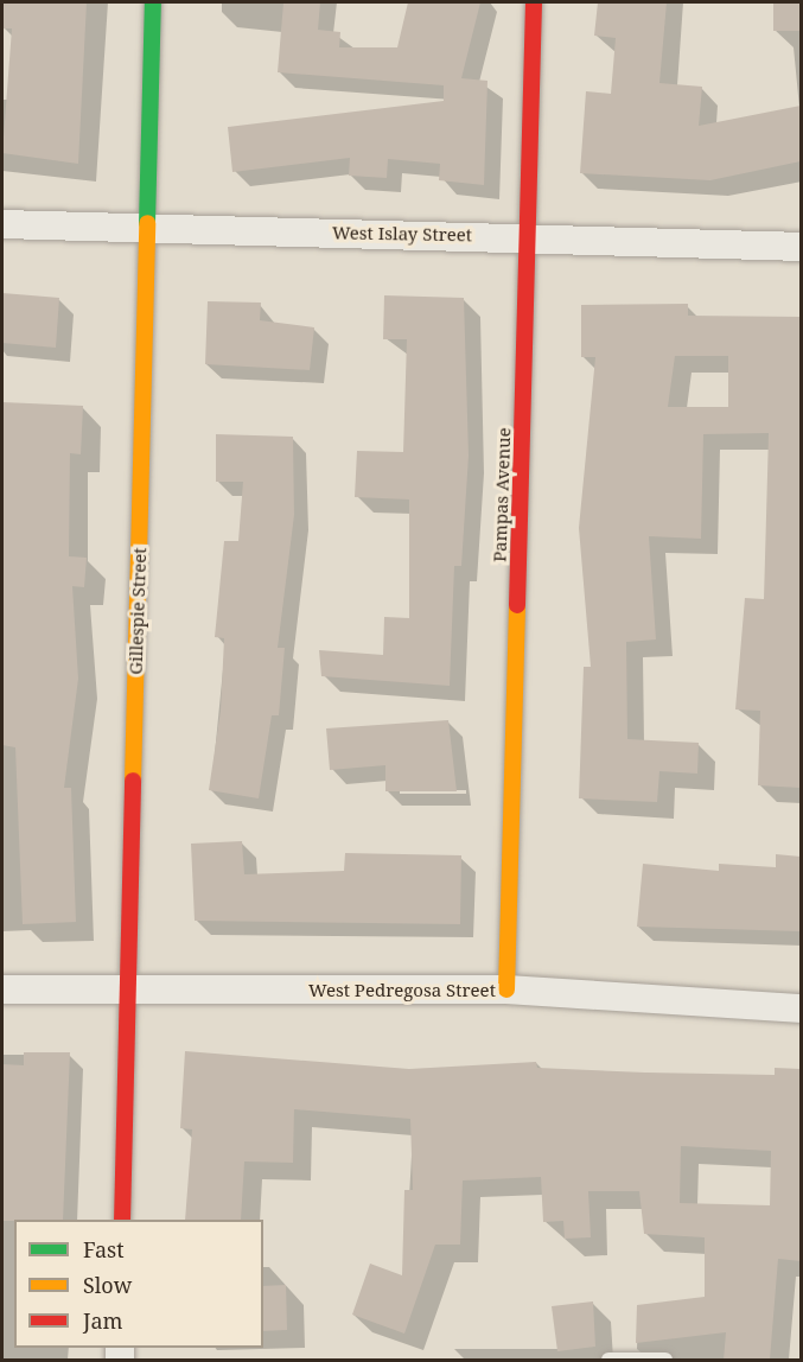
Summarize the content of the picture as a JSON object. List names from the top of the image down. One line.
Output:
{"streets":{"street":["West Islay Street","Pampas Avenue","Gillespie Street","West Pedregosa Street"]},"crossings":[["West Islay Street","Pampas Avenue"],["West Islay Street","Gillespie Street"],["Pampas Avenue","West Pedregosa Street"],["Gillespie Street","West Pedregosa Street"]],"legend":["Fast","Slow","Jam"]}
